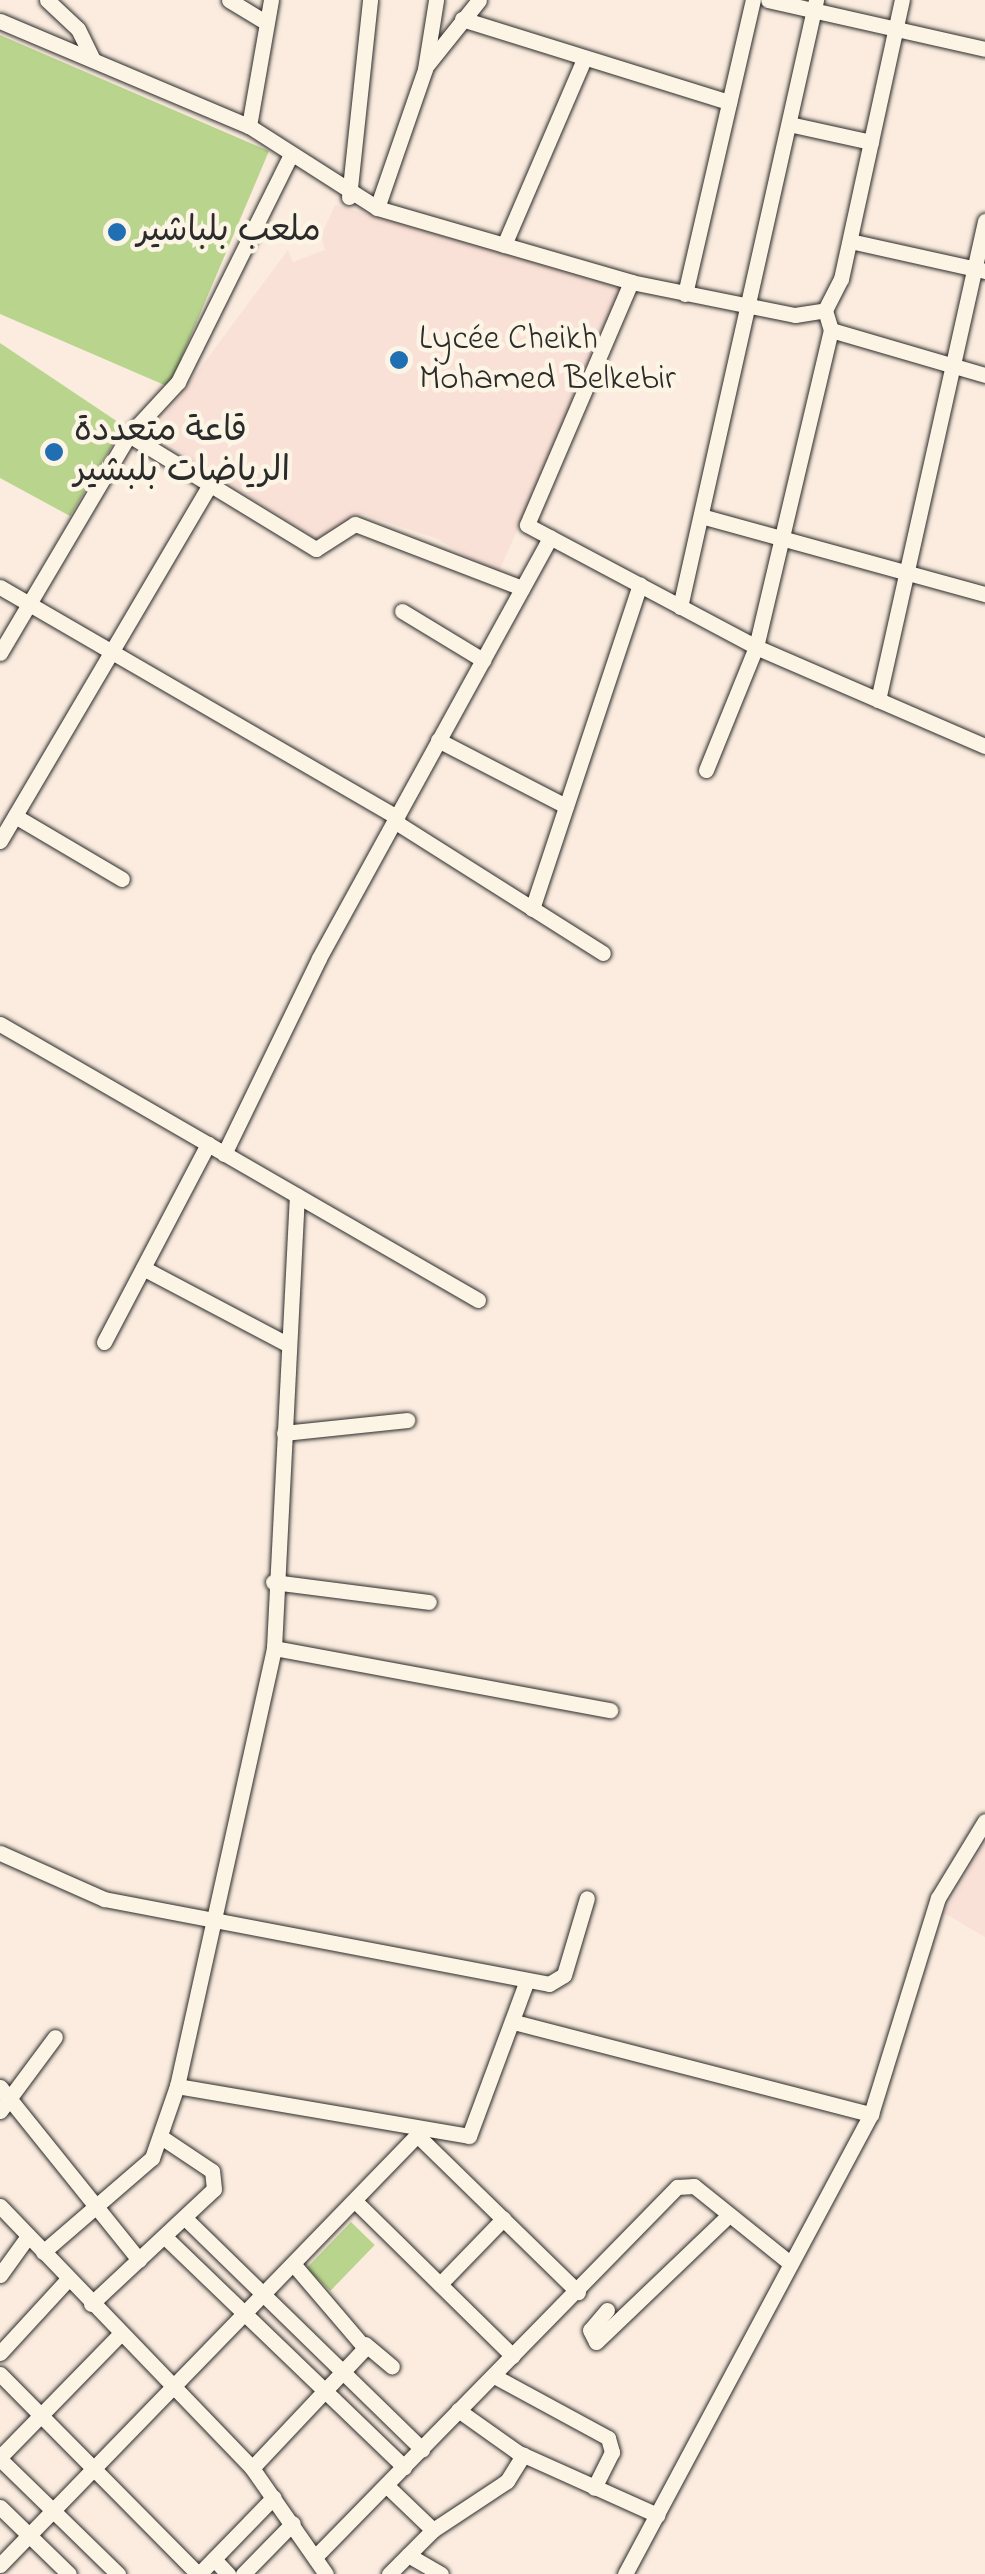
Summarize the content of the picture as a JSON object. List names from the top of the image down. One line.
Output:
{"places":["ملعب بلباشير","Lycée Cheikh Mohamed Belkebir","قاعة متعددة الرياضات بلبشير"]}
